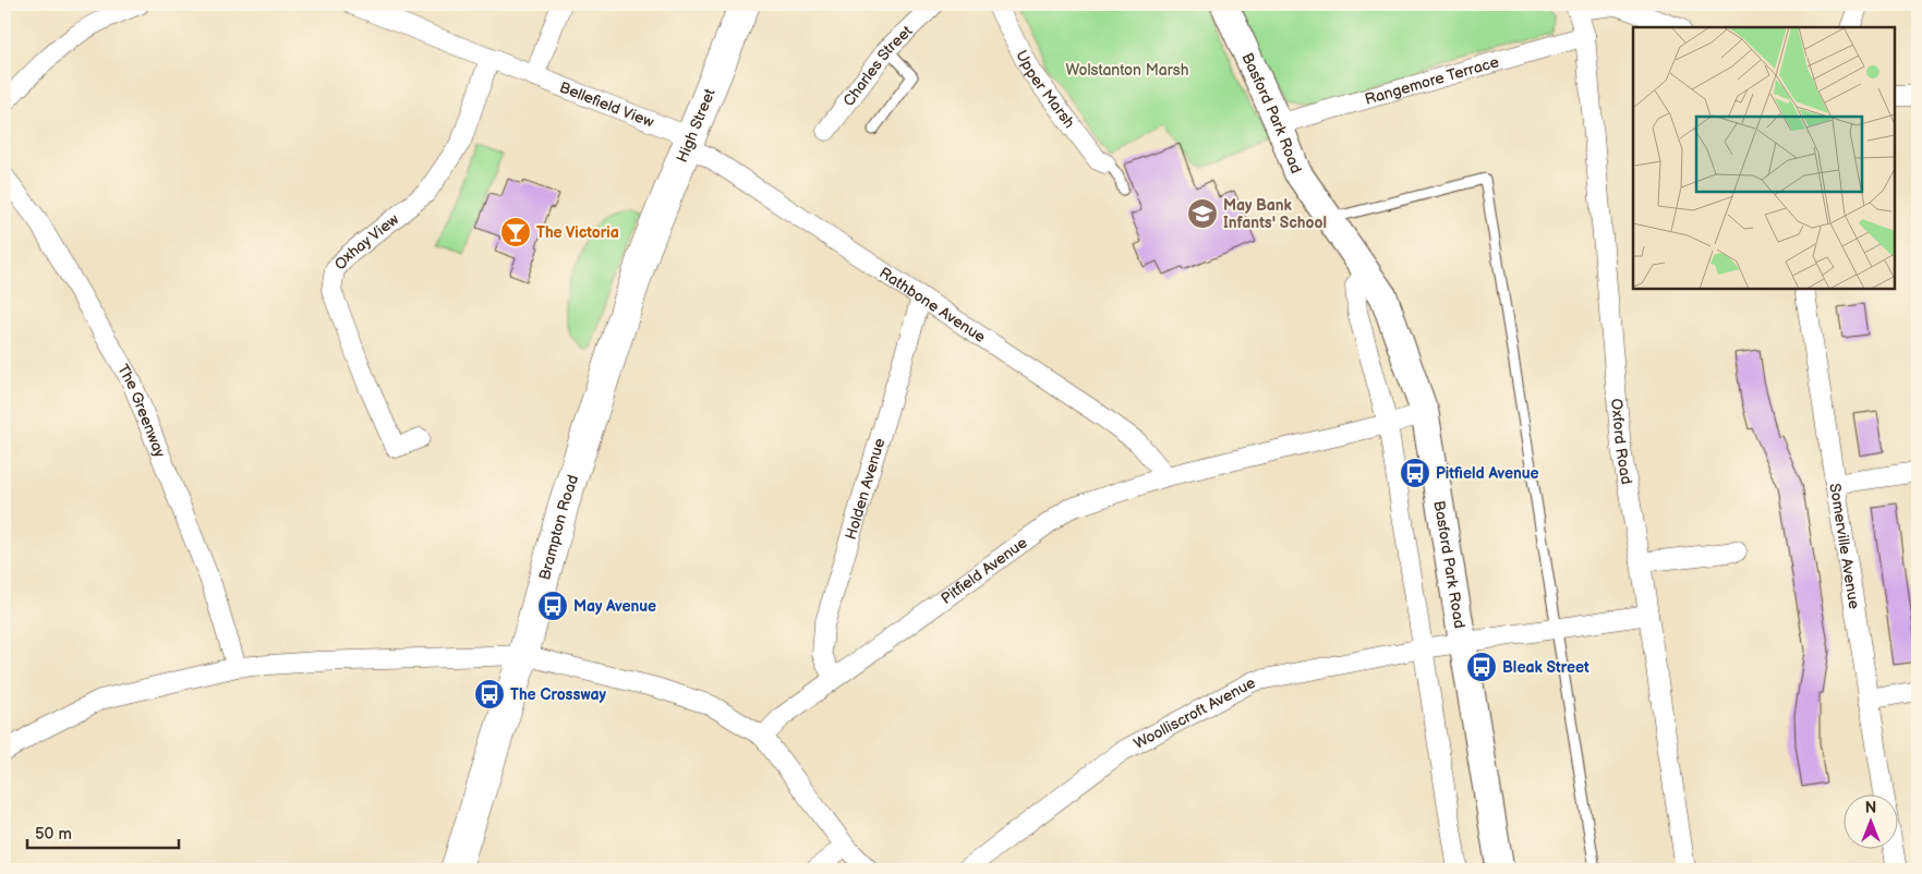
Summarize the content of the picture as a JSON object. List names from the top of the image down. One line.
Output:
{"streets":{"highway":["High Street","Brampton Road"],"main road":["Basford Park Road"],"street":["Charles Street","Rangemore Terrace","Upper Marsh","Bellefield View","Oxhay View","Rathbone Avenue","The Greenway","Oxford Road","Holden Avenue","Somerville Avenue","Pitfield Avenue","Woolliscroft Avenue"]},"crossings":[["Rangemore Terrace","Basford Park Road"],["Rangemore Terrace","Oxford Road"],["Bellefield View","High Street"],["Bellefield View","Oxhay View"],["Bellefield View","Rathbone Avenue"],["Basford Park Road","Pitfield Avenue"],["Basford Park Road","Woolliscroft Avenue"],["High Street","Rathbone Avenue"],["High Street","Brampton Road"],["Rathbone Avenue","Holden Avenue"],["Rathbone Avenue","Pitfield Avenue"],["Holden Avenue","Pitfield Avenue"]],"parks":["Wolstanton Marsh"],"places":{"school or university":["May Bank Infants' School"],"bar":["The Victoria"],"bus stop":["Pitfield Avenue","May Avenue","Bleak Street","The Crossway"]},"scale_bar":"50 m","north":"top"}
